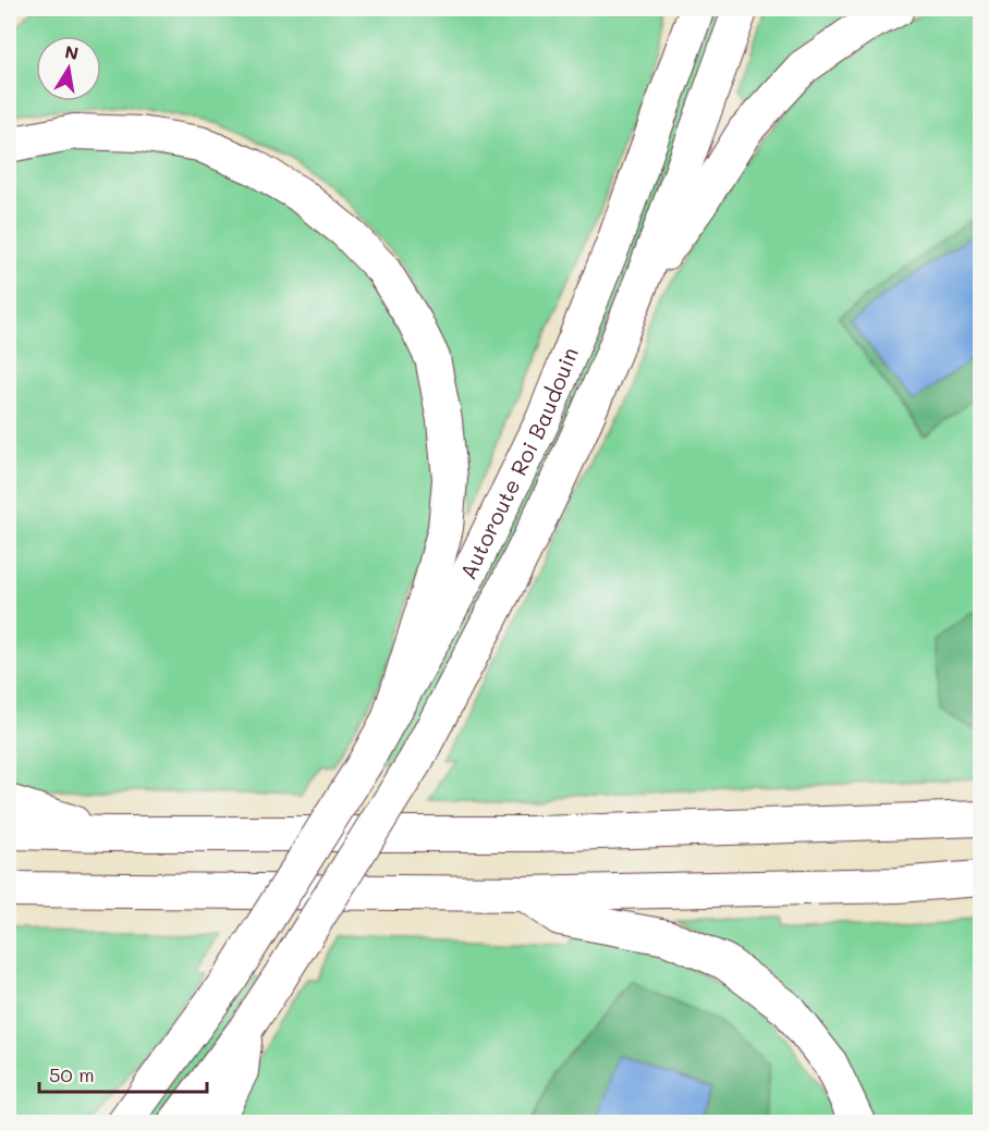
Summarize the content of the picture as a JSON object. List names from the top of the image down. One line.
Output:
{"streets":{"highway":["Autoroute Roi Baudouin"]},"scale_bar":"50 m","north":"top"}
